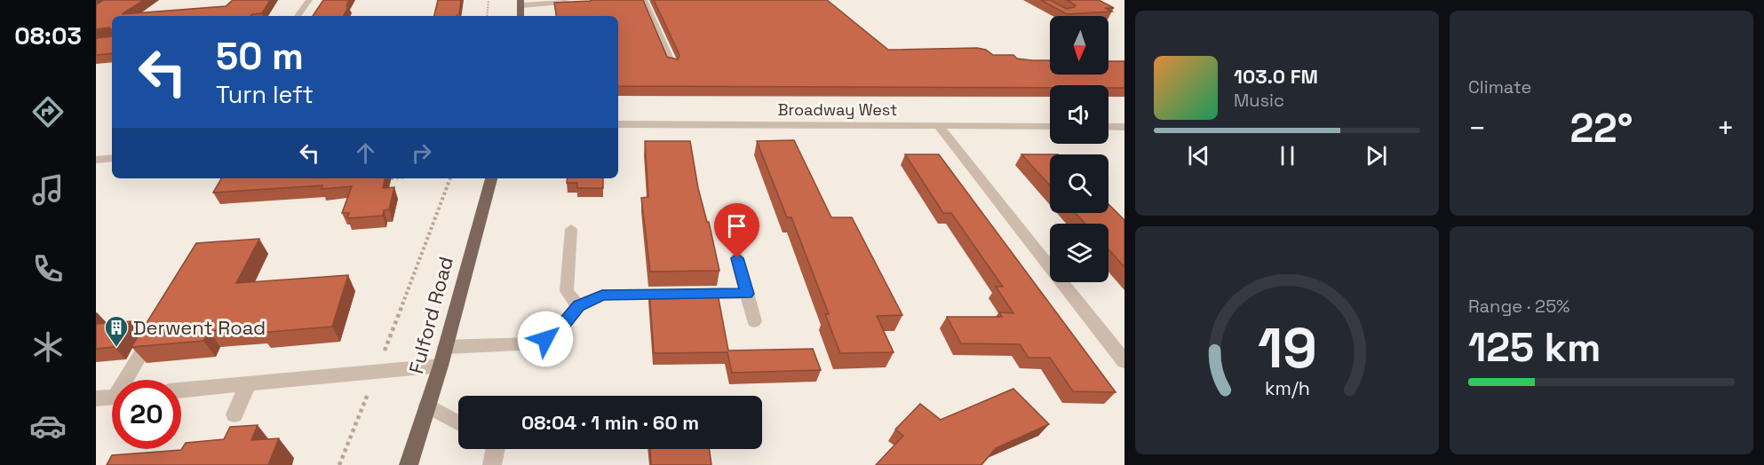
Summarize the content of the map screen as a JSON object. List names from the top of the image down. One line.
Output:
{"streets":{"main road":["Fulford Road"],"street":["Broadway West"]},"places":{"building":["Derwent Road"]},"north":"bottom","page":{"tabs":"08:03","tile":["Climate",["Range · 25%","125 km"]],"turn":["50 m","Turn left"],"song":["103.0 FM","Music"],"heat":["−","22°","+"],"limit":"20","trip":"08:04 · 1 min · 60 m","gauge":["19","km/h"]}}
